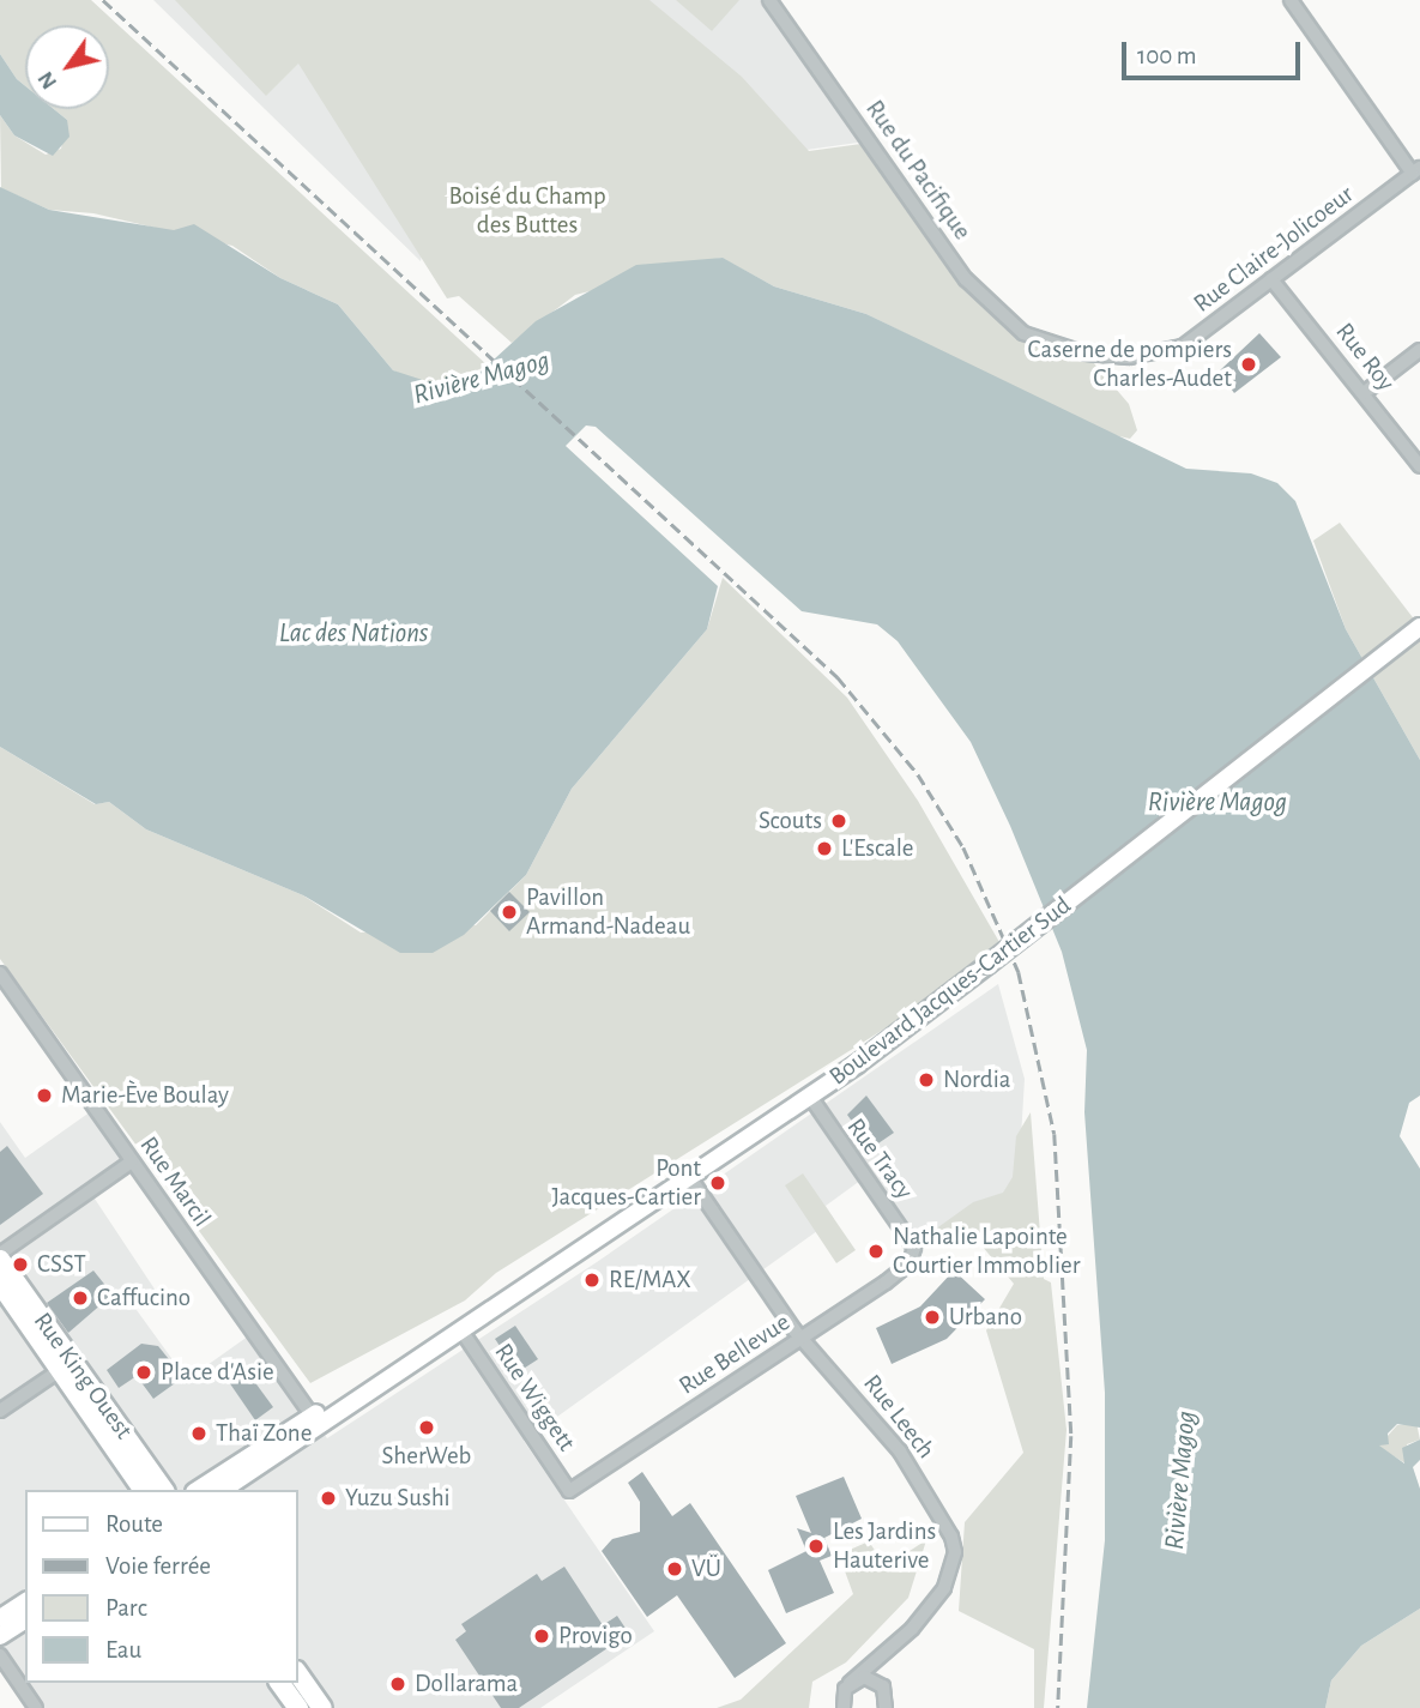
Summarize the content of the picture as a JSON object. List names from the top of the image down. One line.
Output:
{"streets":{"main road":["Boulevard Jacques-Cartier Sud","Rue King Ouest"],"street":["Rue du Pacifique","Rue Claire-Jolicoeur","Rue Roy","Rue Tracy","Rue Marcil","Rue Bellevue","Rue Wiggett","Rue Leech"]},"crossings":[["Rue du Pacifique","Rue Claire-Jolicoeur"],["Rue Claire-Jolicoeur","Rue Roy"],["Boulevard Jacques-Cartier Sud","Rue Tracy"],["Boulevard Jacques-Cartier Sud","Rue Marcil"],["Boulevard Jacques-Cartier Sud","Rue Wiggett"],["Boulevard Jacques-Cartier Sud","Rue Leech"],["Rue Tracy","Rue Bellevue"],["Rue Bellevue","Rue Wiggett"],["Rue Bellevue","Rue Leech"]],"water":["Rivière Magog","Lac des Nations"],"parks":["Boisé du Champ des Buttes"],"places":["Caserne de pompiers Charles-Audet","Scouts","L'Escale","Pavillon Armand-Nadeau","Nordia","Marie-Ève Boulay","Pont Jacques-Cartier","Nathalie Lapointe Courtier Immoblier","CSST","RE/MAX","Caffucino","Urbano","Place d'Asie","SherWeb","Thaï Zone","Yuzu Sushi","Les Jardins Hauterive","VÜ","Provigo","Dollarama"],"legend":["Route","Voie ferrée","Parc","Eau"],"scale_bar":"100 m","north":"bottom left"}
